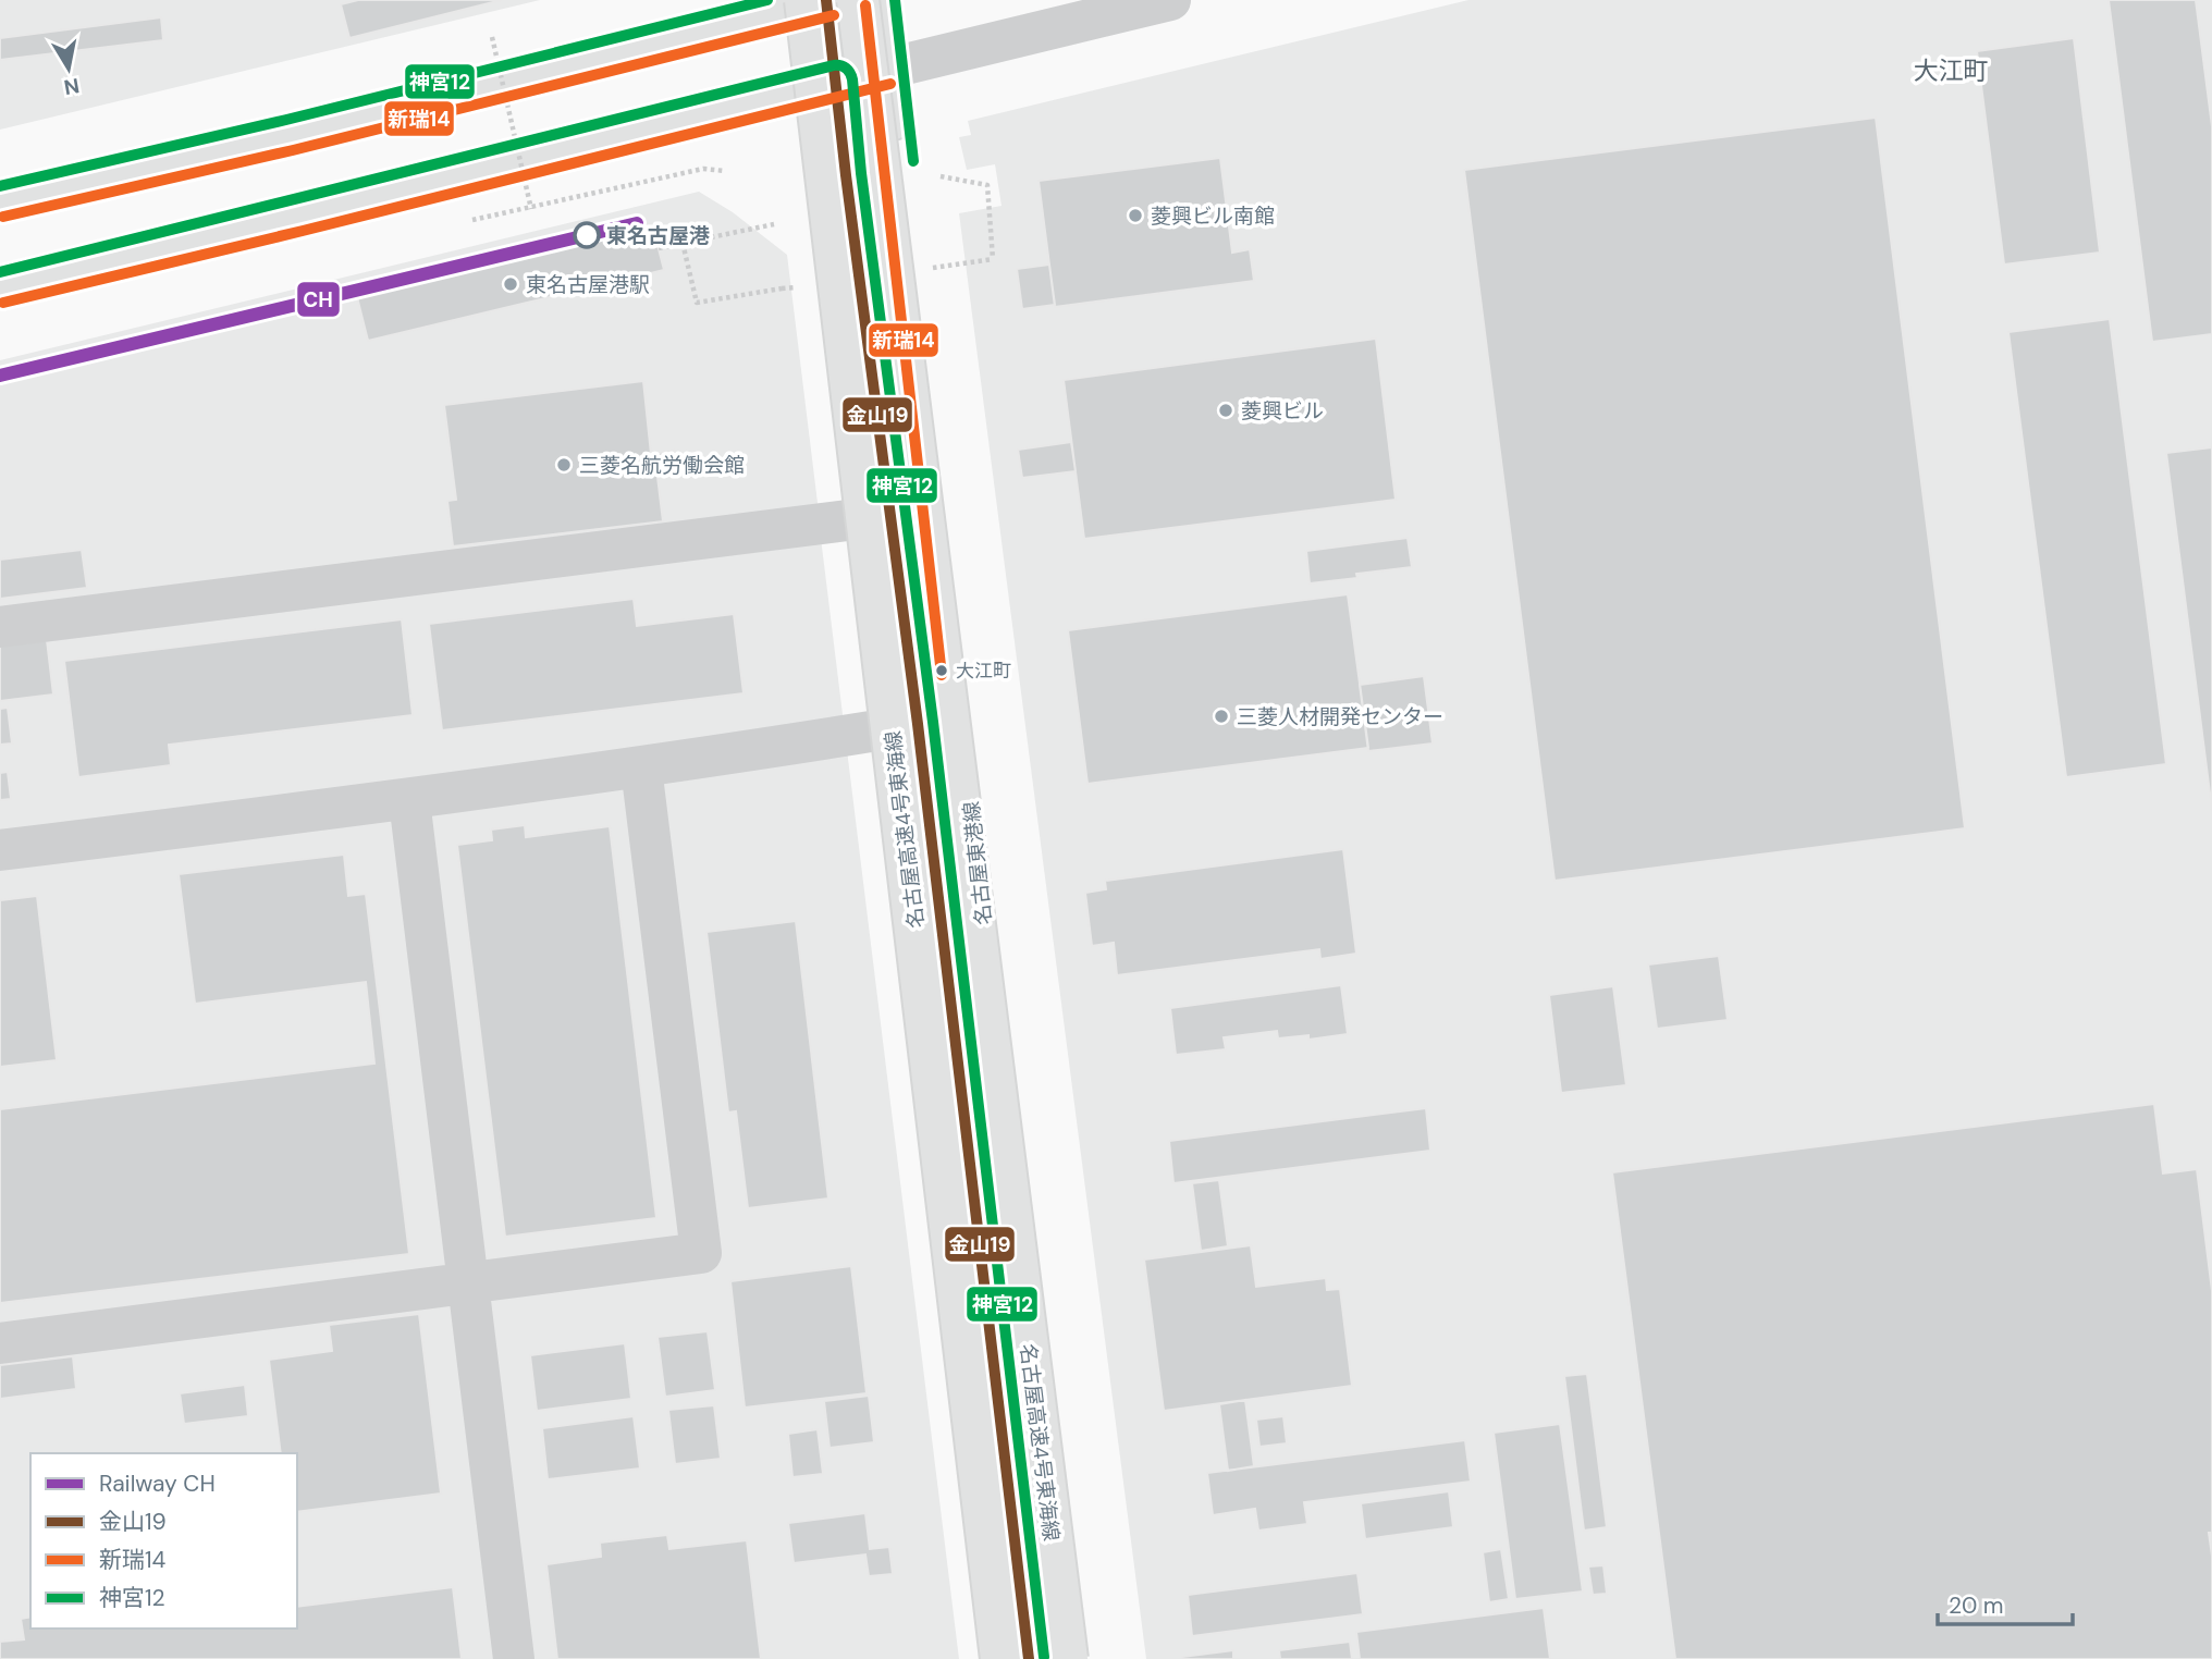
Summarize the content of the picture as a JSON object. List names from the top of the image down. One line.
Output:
{"streets":{"main road":["名古屋高速4号東海線","名古屋東港線"]},"crossings":[["名古屋高速4号東海線","名古屋東港線"]],"districts":["大江町"],"places":["菱興ビル南館","東名古屋港","東名古屋港駅","菱興ビル","三菱名航労働会館","大江町","三菱人材開発センター"],"lines":["transit line 金山19","transit line 神宮12","transit line 新瑞14","rail line CH"],"legend":["Railway CH","金山19","新瑞14","神宮12"],"scale_bar":"20 m","north":"bottom"}
